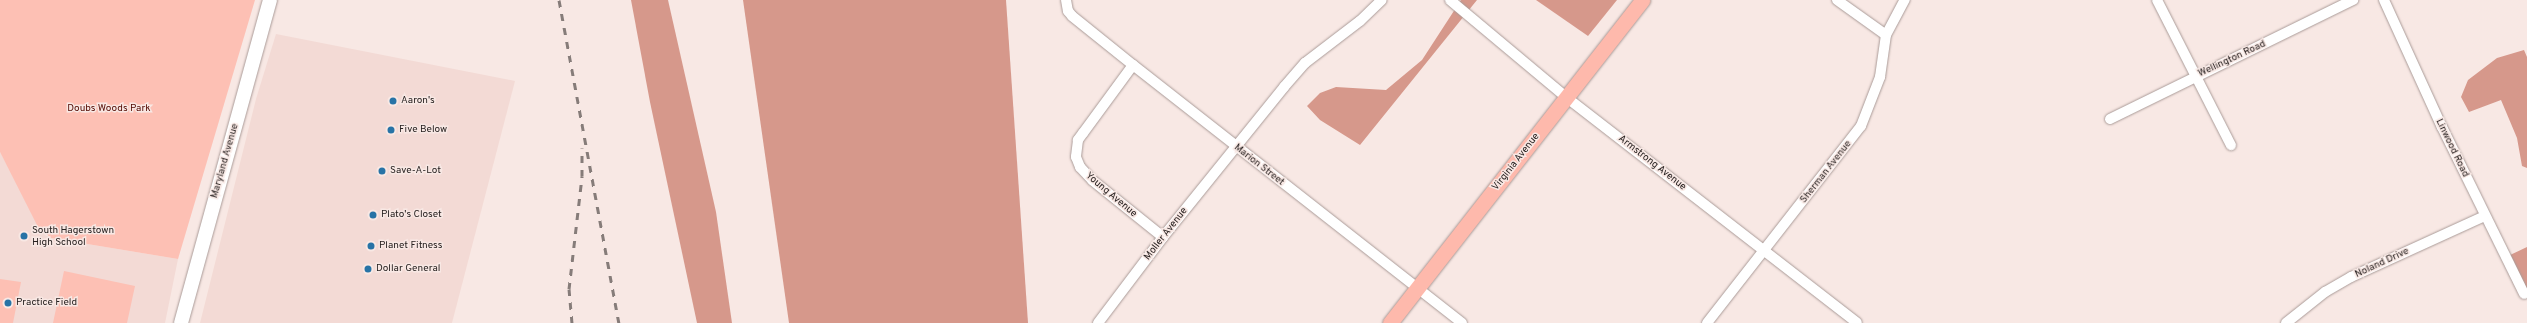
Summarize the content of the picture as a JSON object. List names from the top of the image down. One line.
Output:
{"streets":{"main road":["Maryland Avenue","Virginia Avenue"],"street":["Wellington Road","Linwood Road","Armstrong Avenue","Marion Street","Sherman Avenue","Young Avenue","Moller Avenue","Noland Drive"]},"crossings":[["Linwood Road","Noland Drive"],["Virginia Avenue","Armstrong Avenue"],["Virginia Avenue","Marion Street"],["Armstrong Avenue","Sherman Avenue"],["Marion Street","Young Avenue"],["Marion Street","Moller Avenue"],["Young Avenue","Moller Avenue"]],"parks":["Doubs Woods Park"],"places":["Aaron's","Five Below","Save-A-Lot","Plato's Closet","South Hagerstown High School","Planet Fitness","Dollar General","Practice Field"]}
